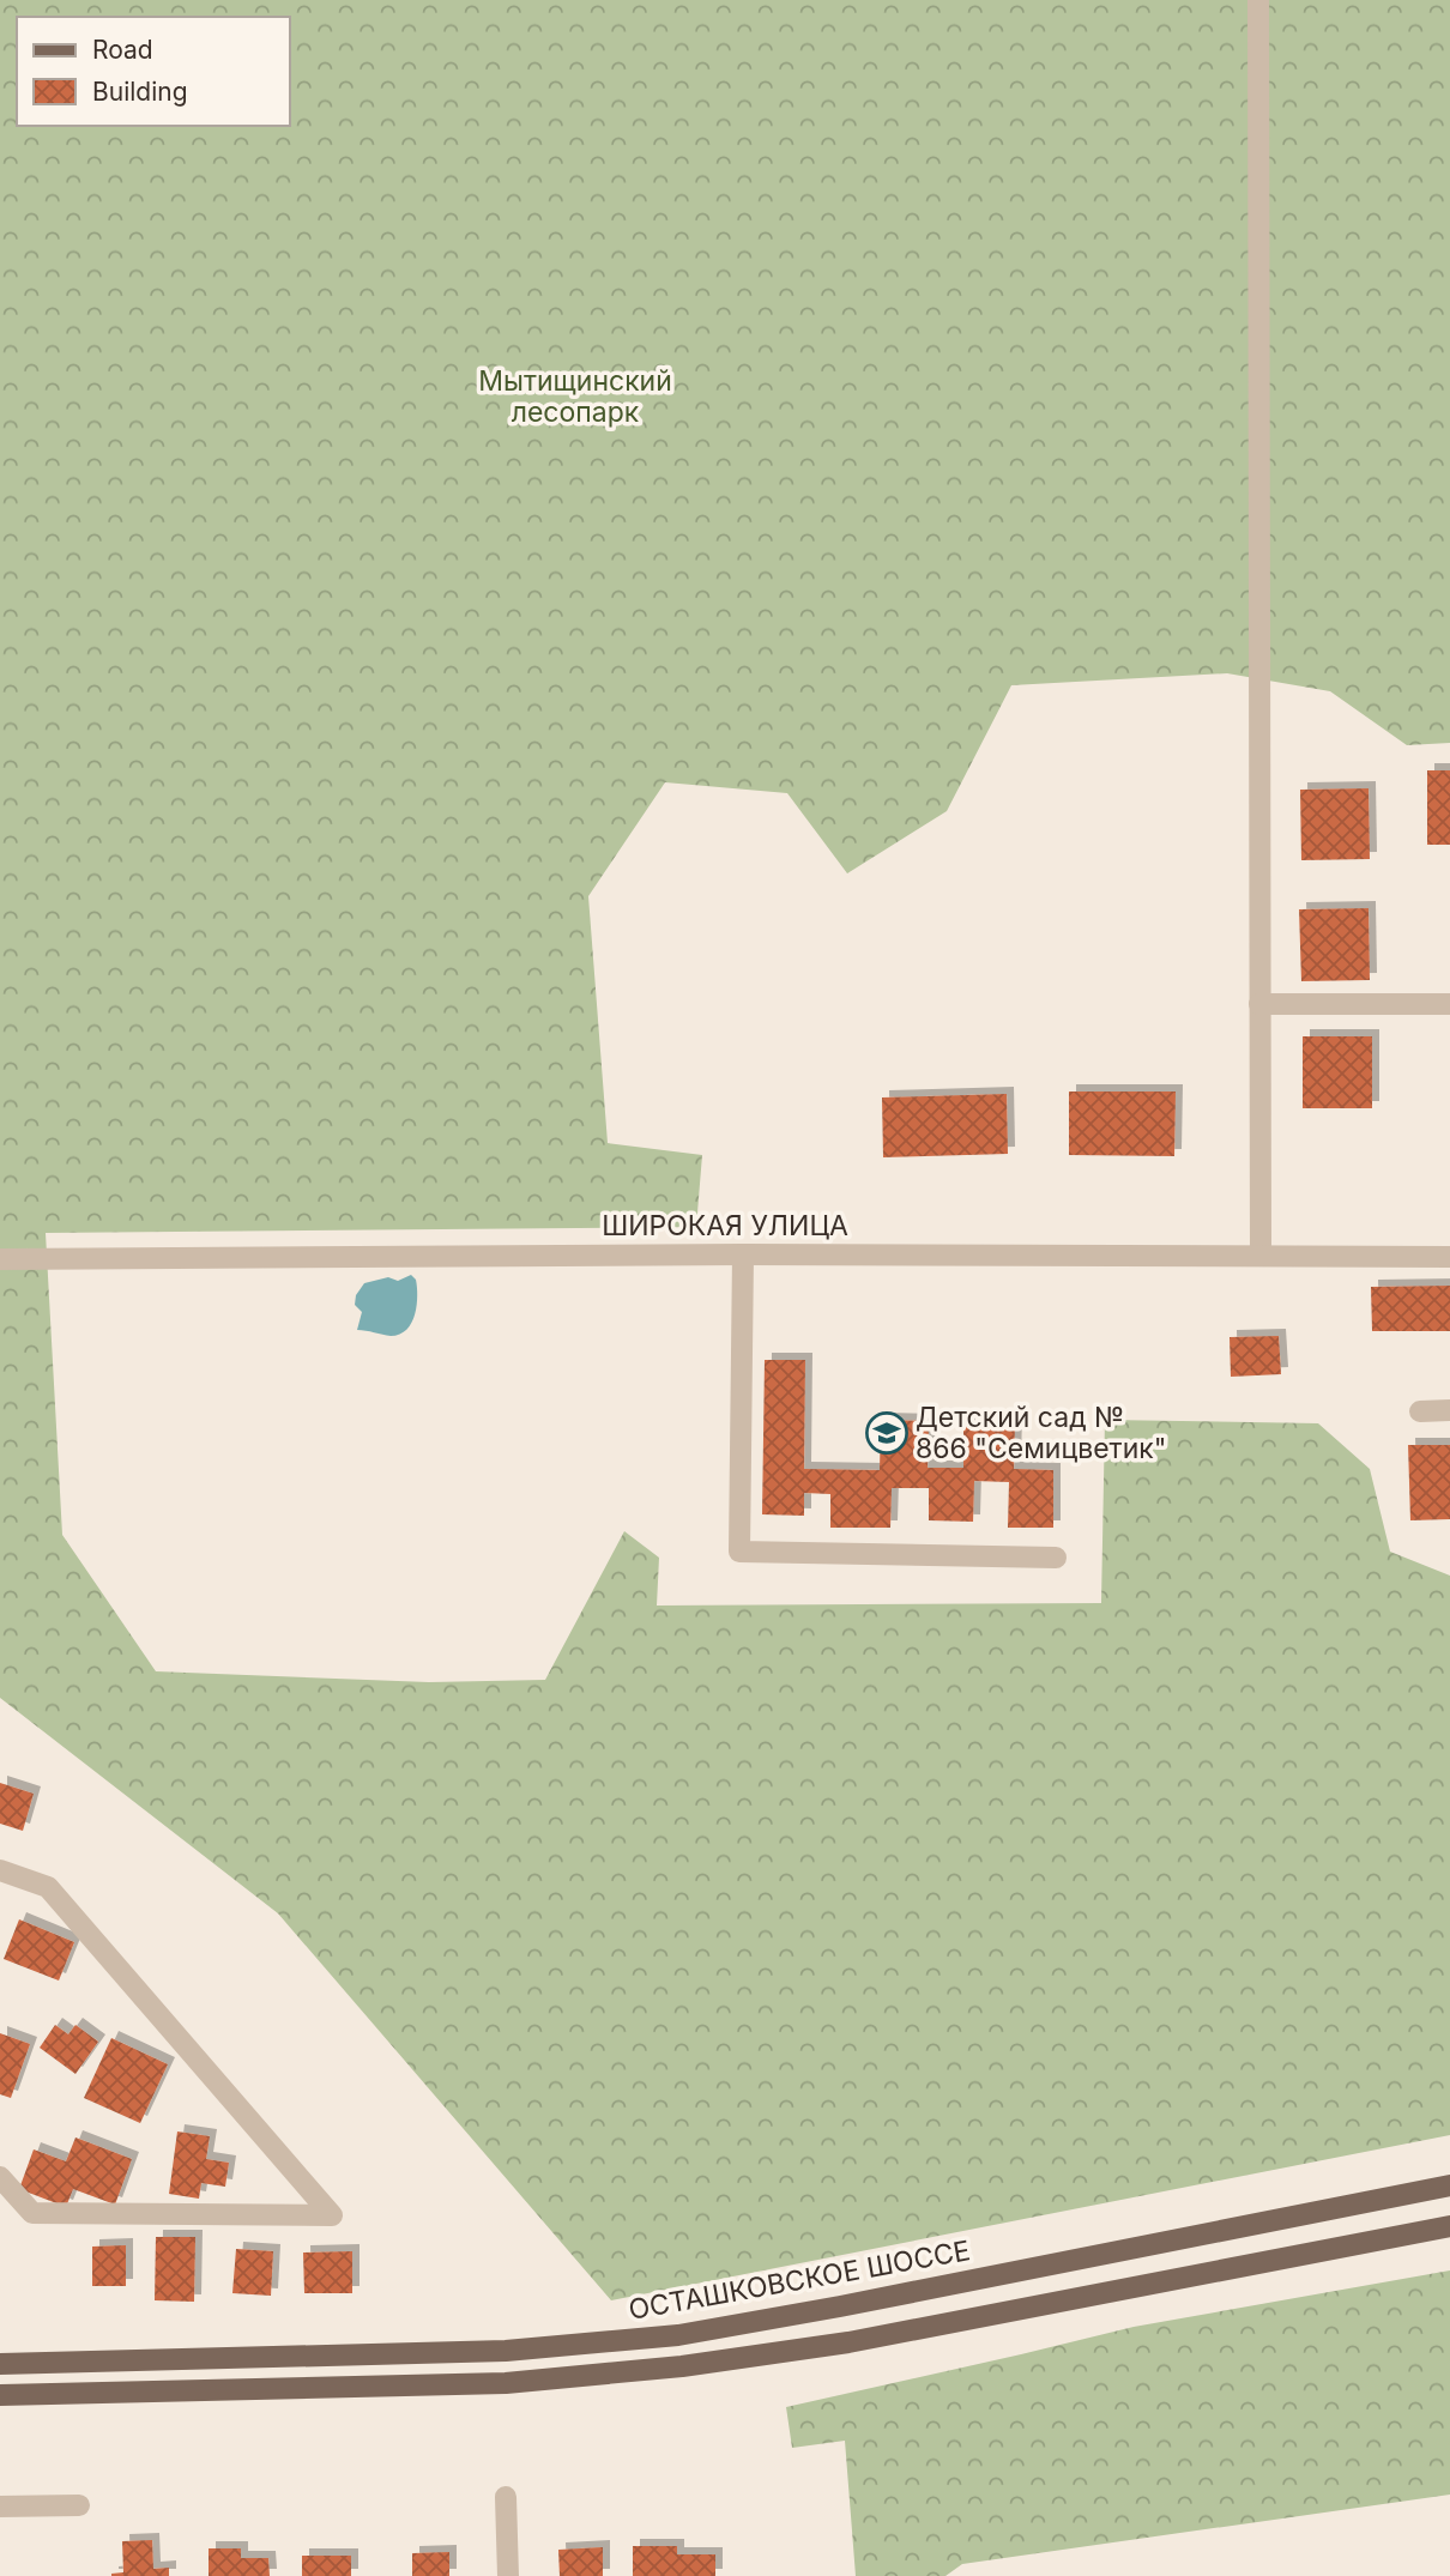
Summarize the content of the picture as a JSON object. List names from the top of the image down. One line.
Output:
{"streets":{"main road":["ОСТАШКОВСКОЕ ШОССЕ"],"street":["ШИРОКАЯ УЛИЦА"]},"parks":["Мытищинский лесопарк"],"places":{"school or university":["Детский сад № 866 \"Семицветик\""]},"legend":["Road","Building"]}
